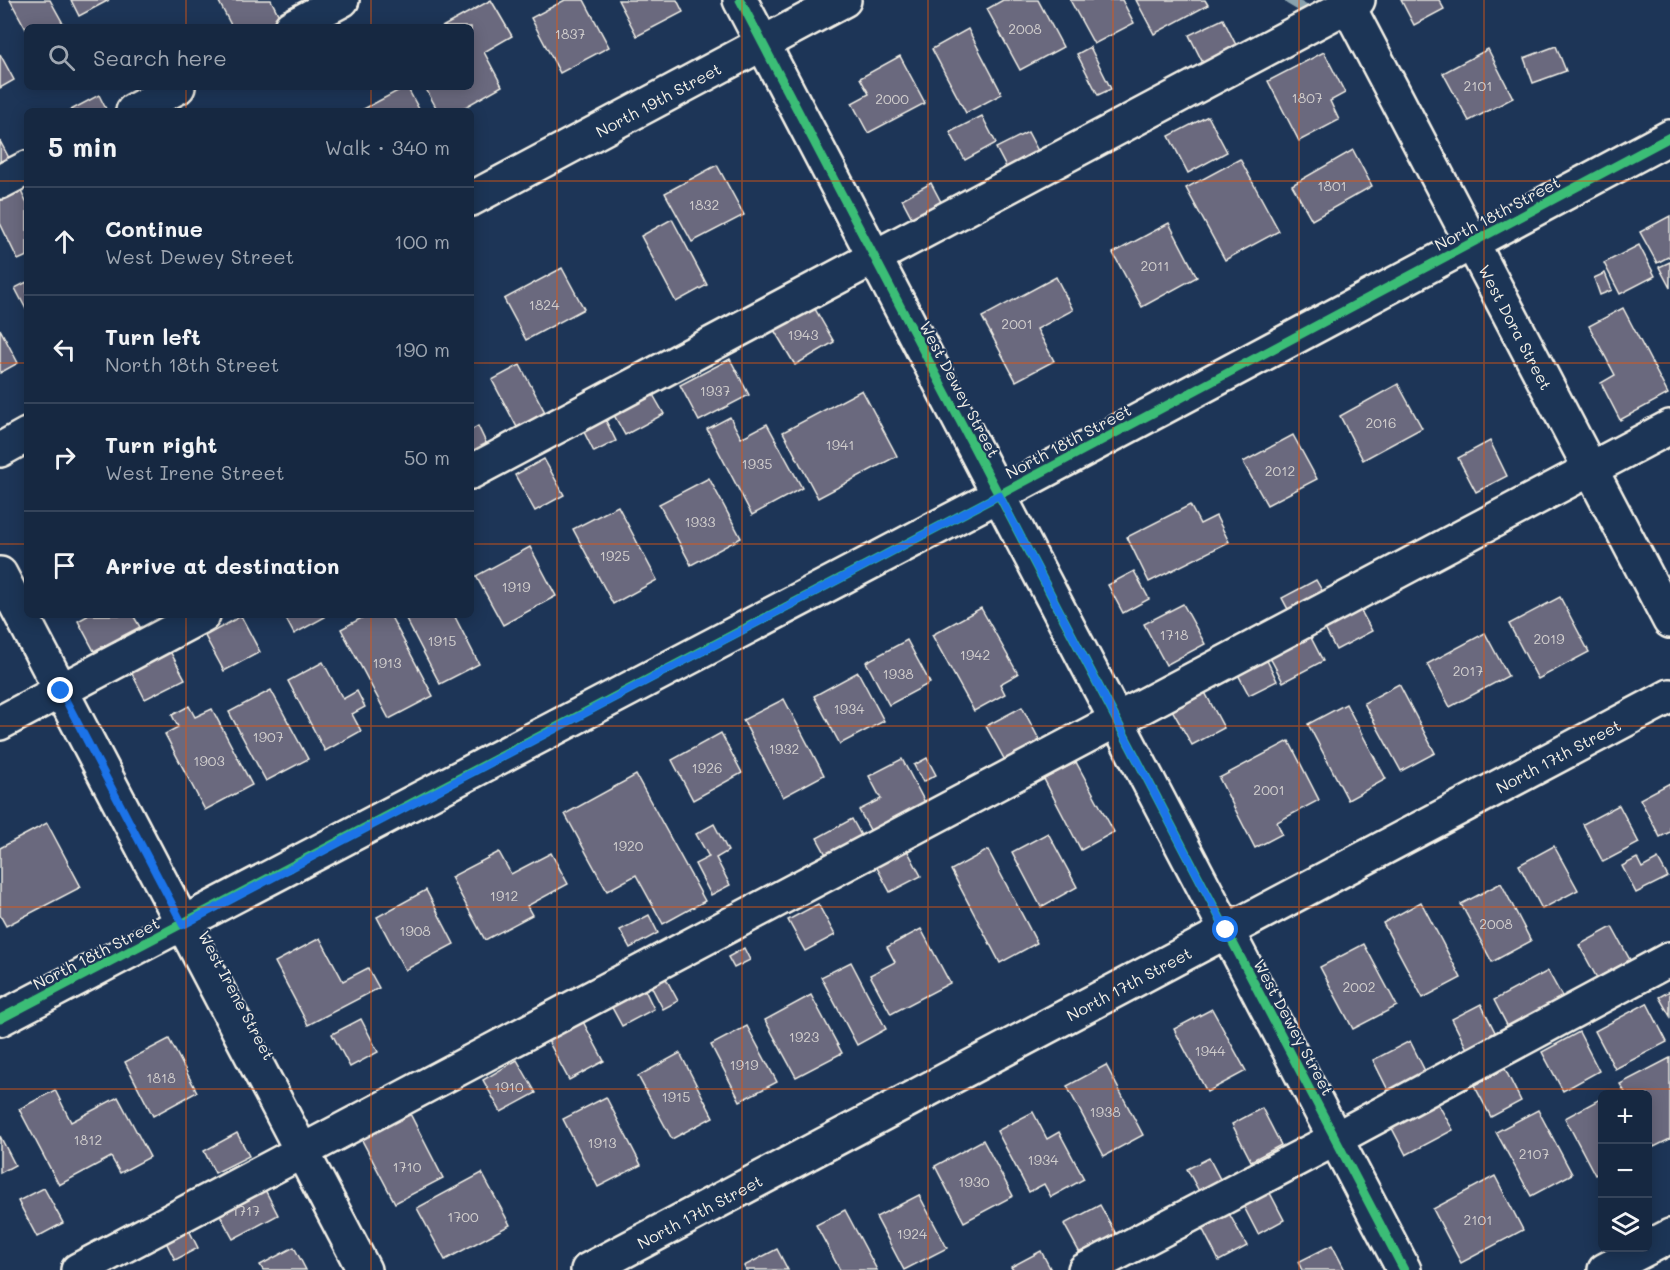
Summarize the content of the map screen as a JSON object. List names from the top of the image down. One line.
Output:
{"streets":{"street":["North 19th Street","North 18th Street","West Dora Street","West Dewey Street","North 17th Street","West Irene Street"]},"crossings":[["North 19th Street","West Dewey Street"],["North 18th Street","West Dora Street"],["North 18th Street","West Dewey Street"],["North 18th Street","West Irene Street"],["West Dewey Street","North 17th Street"]],"house_numbers":["2008","1837","2101","1807","2000","1801","1832","2011","1824","2001","1943","1937","2016","1941","1935","2012","1933","1925","1919","1718","2019","1915","1942","1913","2017","1938","1934","1907","1932","1903","1926","2001","1920","1912","2008","1908","2002","1923","1944","1919","1818","1910","1915","1938","1812","1913","2107","1934","1710","1930","1717","1700","2101","1924"],"page":{"search":"Search here","heading":["5 min","Walk · 340 m"],"list":[["Continue","West Dewey Street","100 m"],["Turn left","North 18th Street","190 m"],["Turn right","West Irene Street","50 m"],"Arrive at destination"],"map_buttons":["+","−"]}}
